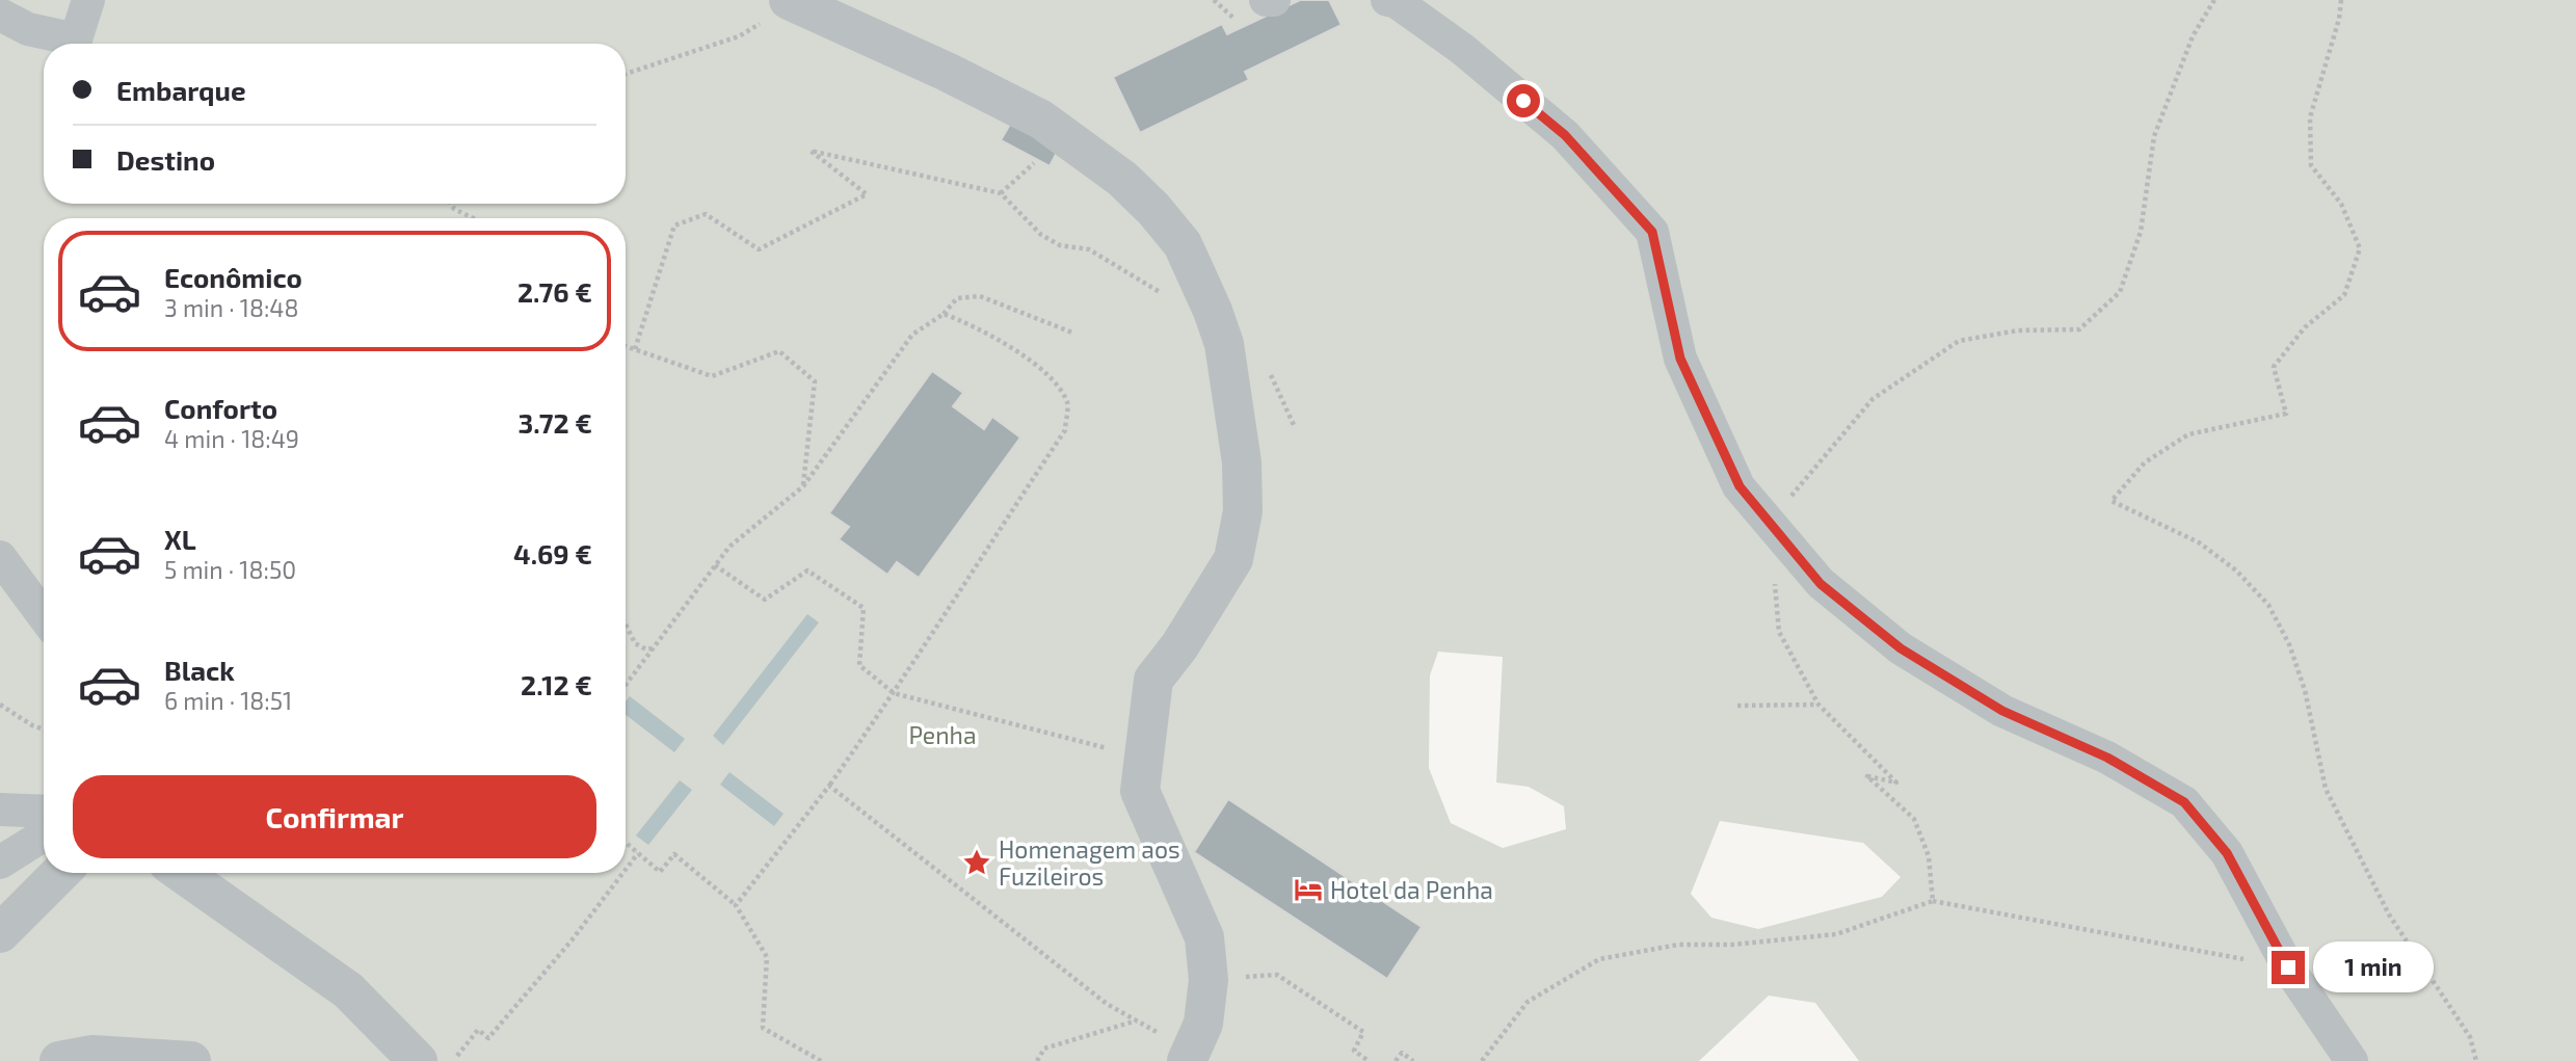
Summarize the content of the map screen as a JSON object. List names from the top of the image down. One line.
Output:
{"parks":["Penha"],"places":{"place":["Homenagem aos Fuzileiros"],"hotel":["Hotel da Penha"]},"page":{"banner":["Embarque","Destino"],"list":[{"name":"Econômico","note":"3 min · 18:48","value":"2.76 €"},{"name":"Conforto","note":"4 min · 18:49","value":"3.72 €"},{"name":"XL","note":"5 min · 18:50","value":"4.69 €"},{"name":"Black","note":"6 min · 18:51","value":"2.12 €"}],"buttons":"Confirmar","bubble":"1 min"}}
